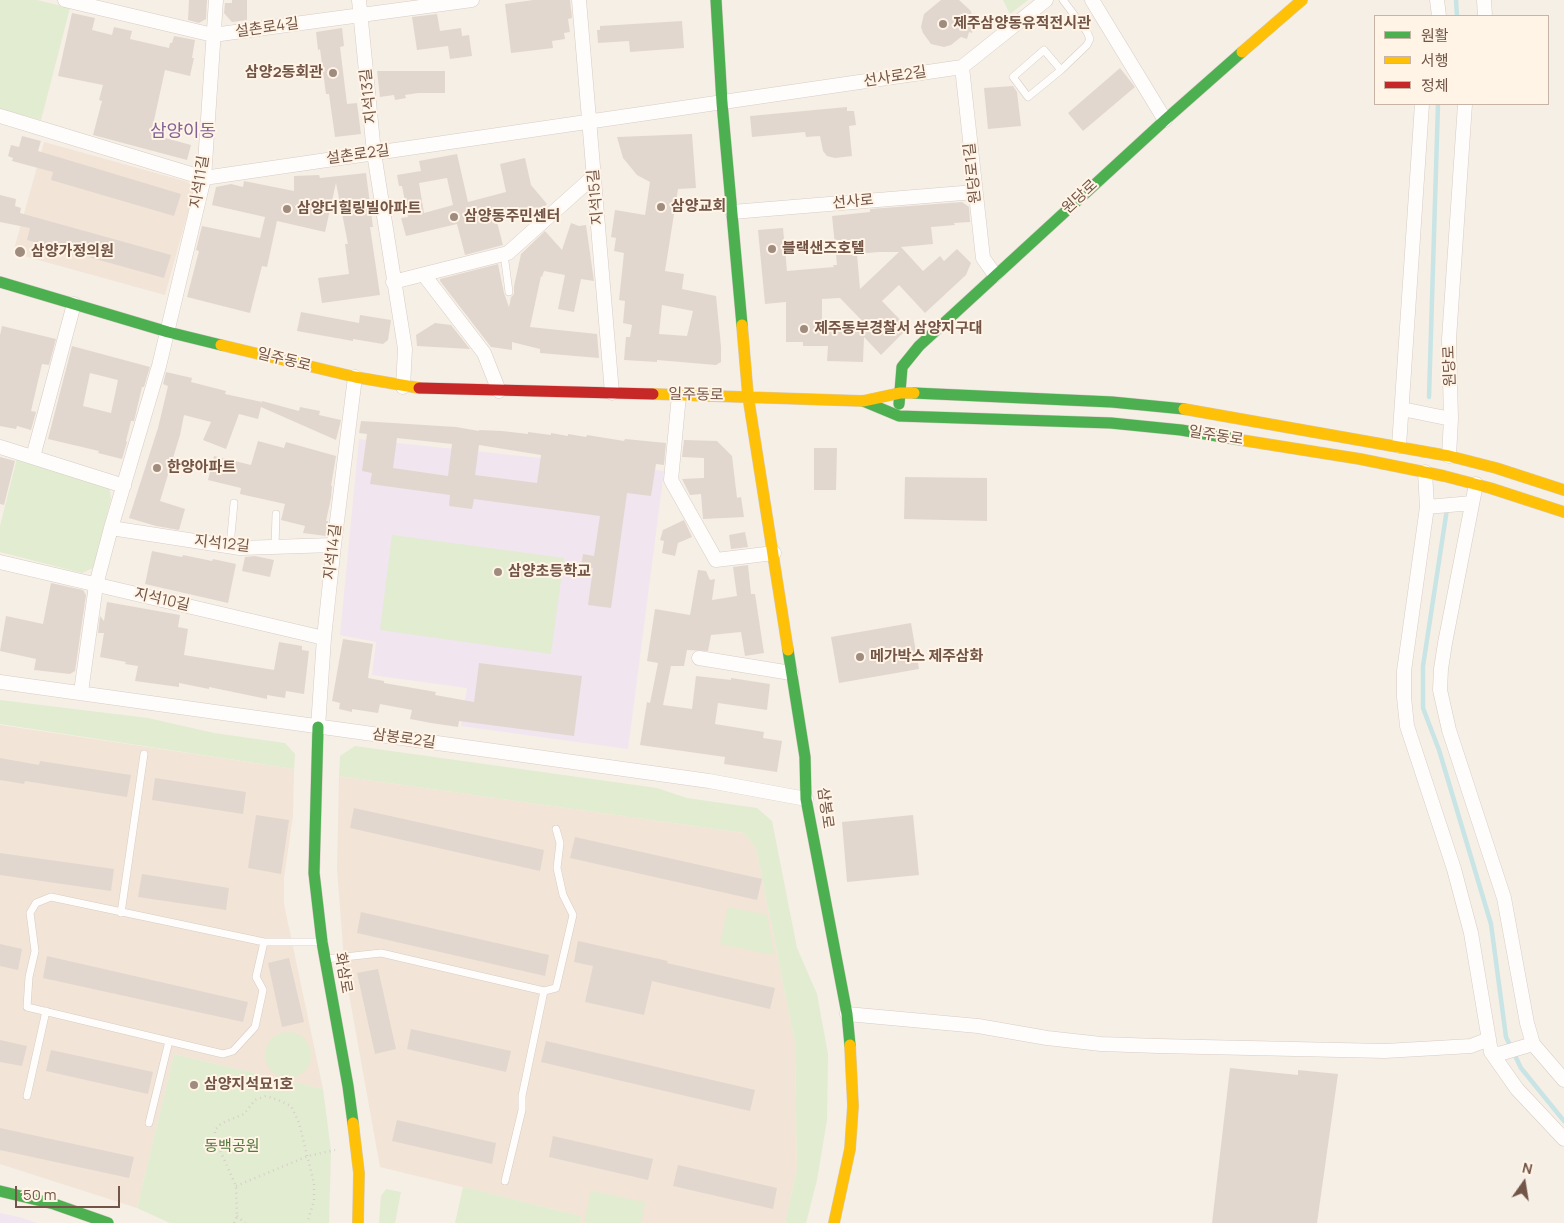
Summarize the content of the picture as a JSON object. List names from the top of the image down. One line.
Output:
{"streets":{"street":["설촌로4길","선사로2길","지석13길","설촌로2길","원당로1길","지석11길","지석15길","원당로","선사로","일주동로","지석12길","지석14길","지석10길","삼봉로2길","삼봉로","화삼로"]},"crossings":[["설촌로4길","지석13길"],["설촌로4길","지석11길"],["선사로2길","설촌로2길"],["선사로2길","원당로1길"],["지석13길","설촌로2길"],["지석13길","일주동로"],["설촌로2길","지석11길"],["설촌로2길","지석15길"],["원당로1길","원당로"],["원당로1길","선사로"],["지석11길","일주동로"],["지석15길","일주동로"],["원당로","일주동로"],["일주동로","지석14길"],["일주동로","삼봉로"],["지석12길","지석14길"],["지석14길","지석10길"],["지석14길","삼봉로2길"],["지석14길","화삼로"],["삼봉로2길","삼봉로"],["삼봉로2길","화삼로"]],"districts":["삼양이동"],"parks":["동백공원"],"places":["제주삼양동유적전시관","삼양2동회관","삼양교회","삼양더힐링빌아파트","삼양동주민센터","블랙샌즈호텔","삼양가정의원","제주동부경찰서 삼양지구대","한양아파트","삼양초등학교","메가박스 제주삼화","삼양지석묘1호"],"legend":["원활","서행","정체"],"scale_bar":"50 m","north":"top"}
